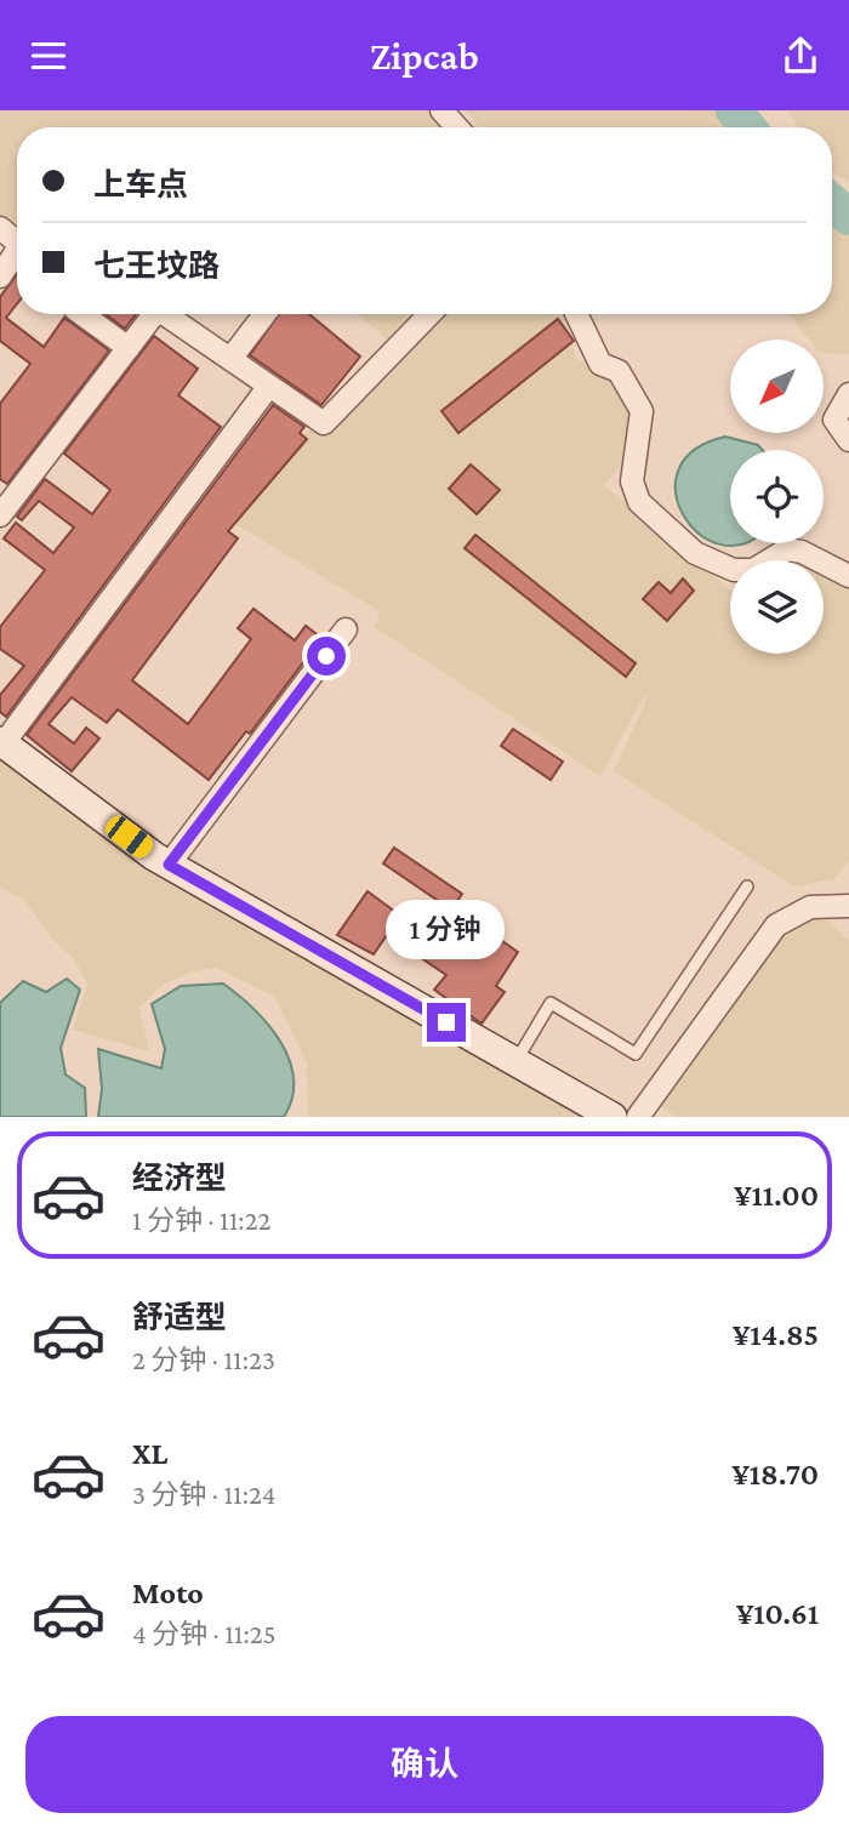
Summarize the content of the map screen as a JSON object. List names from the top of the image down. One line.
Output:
{"north":"bottom left","page":{"header":"Zipcab","banner":["上车点","七王坟路"],"bubble":"1 分钟","list":[{"name":"经济型","note":"1 分钟 · 11:22","value":"¥11.00"},{"name":"舒适型","note":"2 分钟 · 11:23","value":"¥14.85"},{"name":"XL","note":"3 分钟 · 11:24","value":"¥18.70"},{"name":"Moto","note":"4 分钟 · 11:25","value":"¥10.61"}],"buttons":"确认"}}
